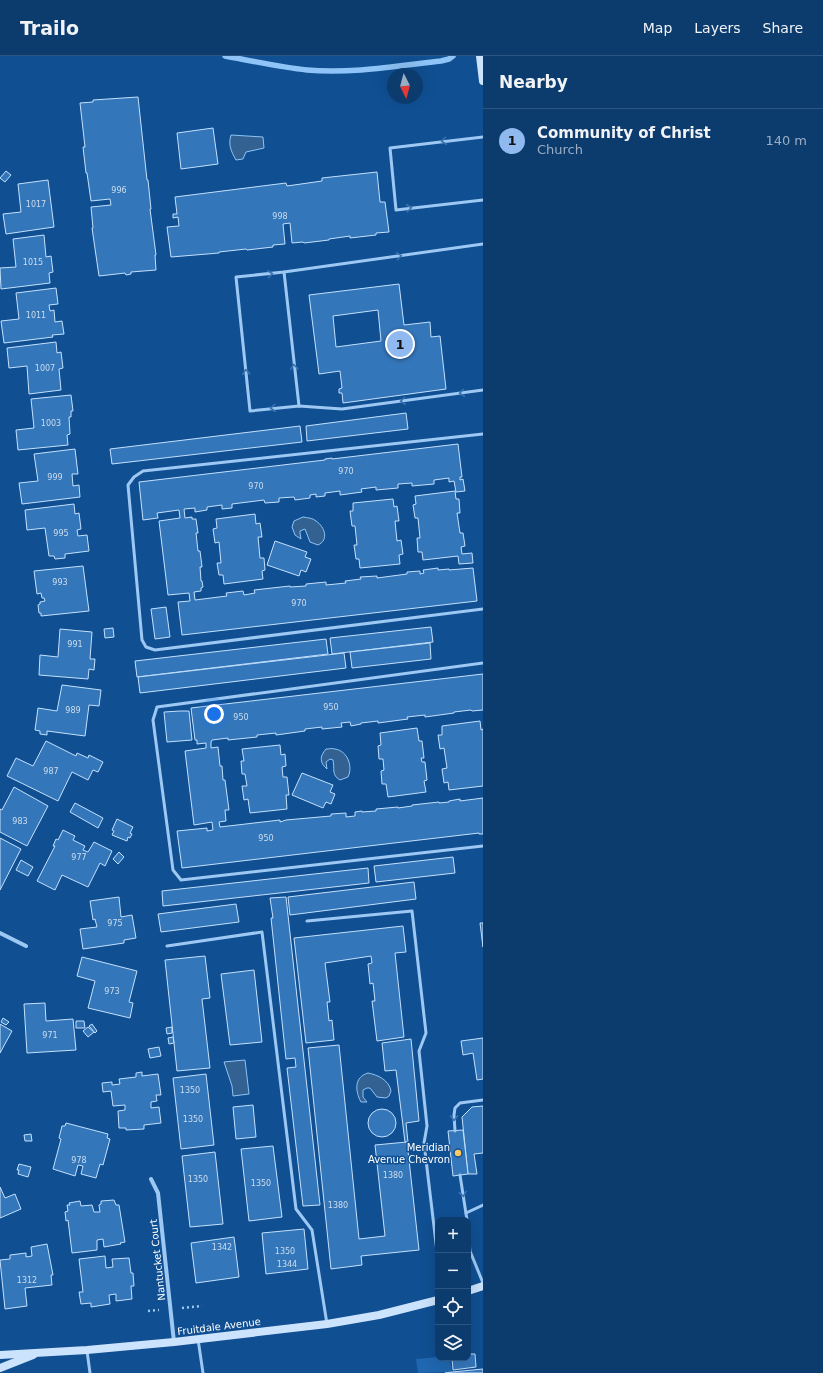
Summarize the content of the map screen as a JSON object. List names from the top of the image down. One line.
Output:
{"streets":{"street":["Nantucket Court","Fruitdale Avenue"]},"crossings":[["Nantucket Court","Fruitdale Avenue"]],"places":["Meridian Avenue Chevron"],"house_numbers":["996","1017","998","1015","1011","1007","1003","970","999","970","995","993","970","991","950","989","950","987","983","950","977","975","973","971","1350","1350","978","1380","1350","1350","1380","1342","1350","1344","1312"],"north":"bottom","page":{"header":"Trailo","nav":["Map","Layers","Share"],"heading":"Nearby","list":[{"mark":"1","name":"Community of Christ","note":"Church","value":"140 m"}],"pins":"1","map_buttons":["+","−"]}}
